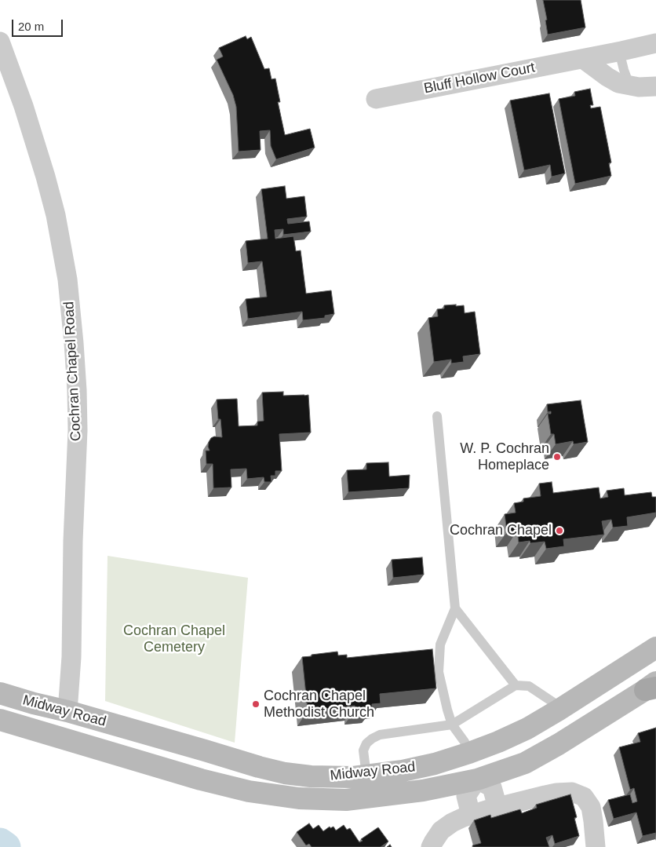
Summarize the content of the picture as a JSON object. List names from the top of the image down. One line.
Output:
{"streets":{"main road":["Midway Road"],"street":["Bluff Hollow Court","Cochran Chapel Road"]},"crossings":[["Cochran Chapel Road","Midway Road"]],"parks":["Cochran Chapel Cemetery"],"places":["W. P. Cochran Homeplace","Cochran Chapel","Cochran Chapel Methodist Church"],"scale_bar":"20 m"}
